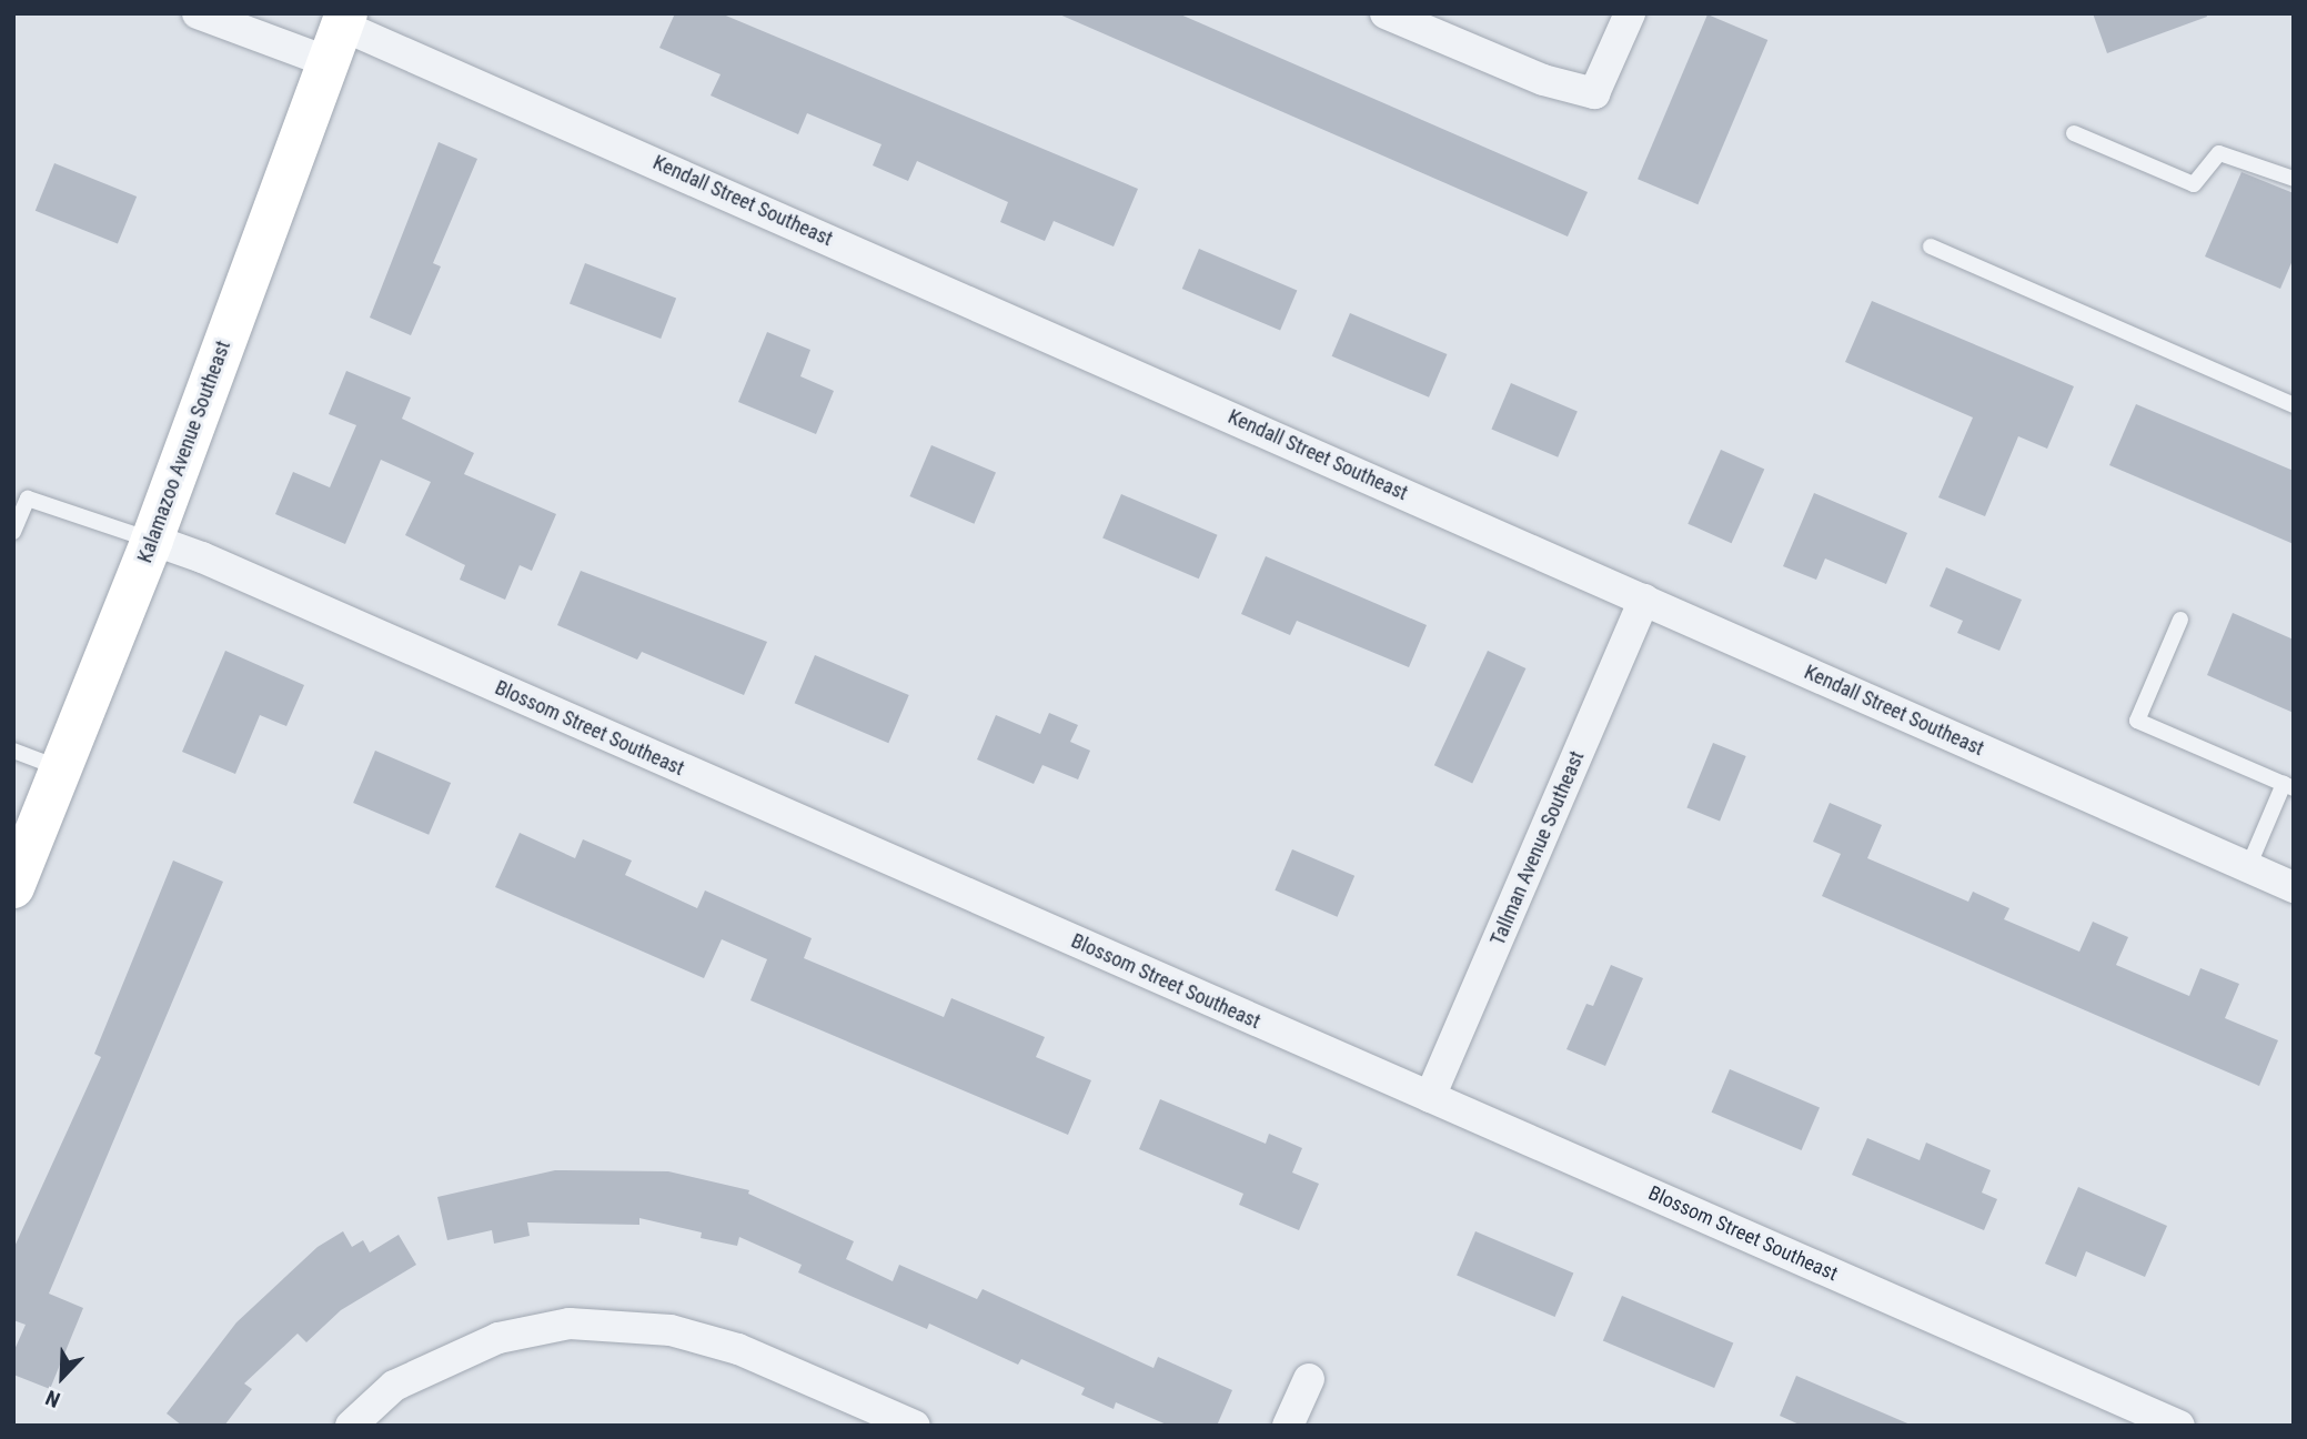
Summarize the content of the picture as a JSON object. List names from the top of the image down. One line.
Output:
{"streets":{"main road":["Kalamazoo Avenue Southeast"],"street":["Kendall Street Southeast","Blossom Street Southeast","Tallman Avenue Southeast"]},"crossings":[["Kendall Street Southeast","Kalamazoo Avenue Southeast"],["Kendall Street Southeast","Tallman Avenue Southeast"],["Kalamazoo Avenue Southeast","Blossom Street Southeast"],["Blossom Street Southeast","Tallman Avenue Southeast"]],"north":"bottom left"}
